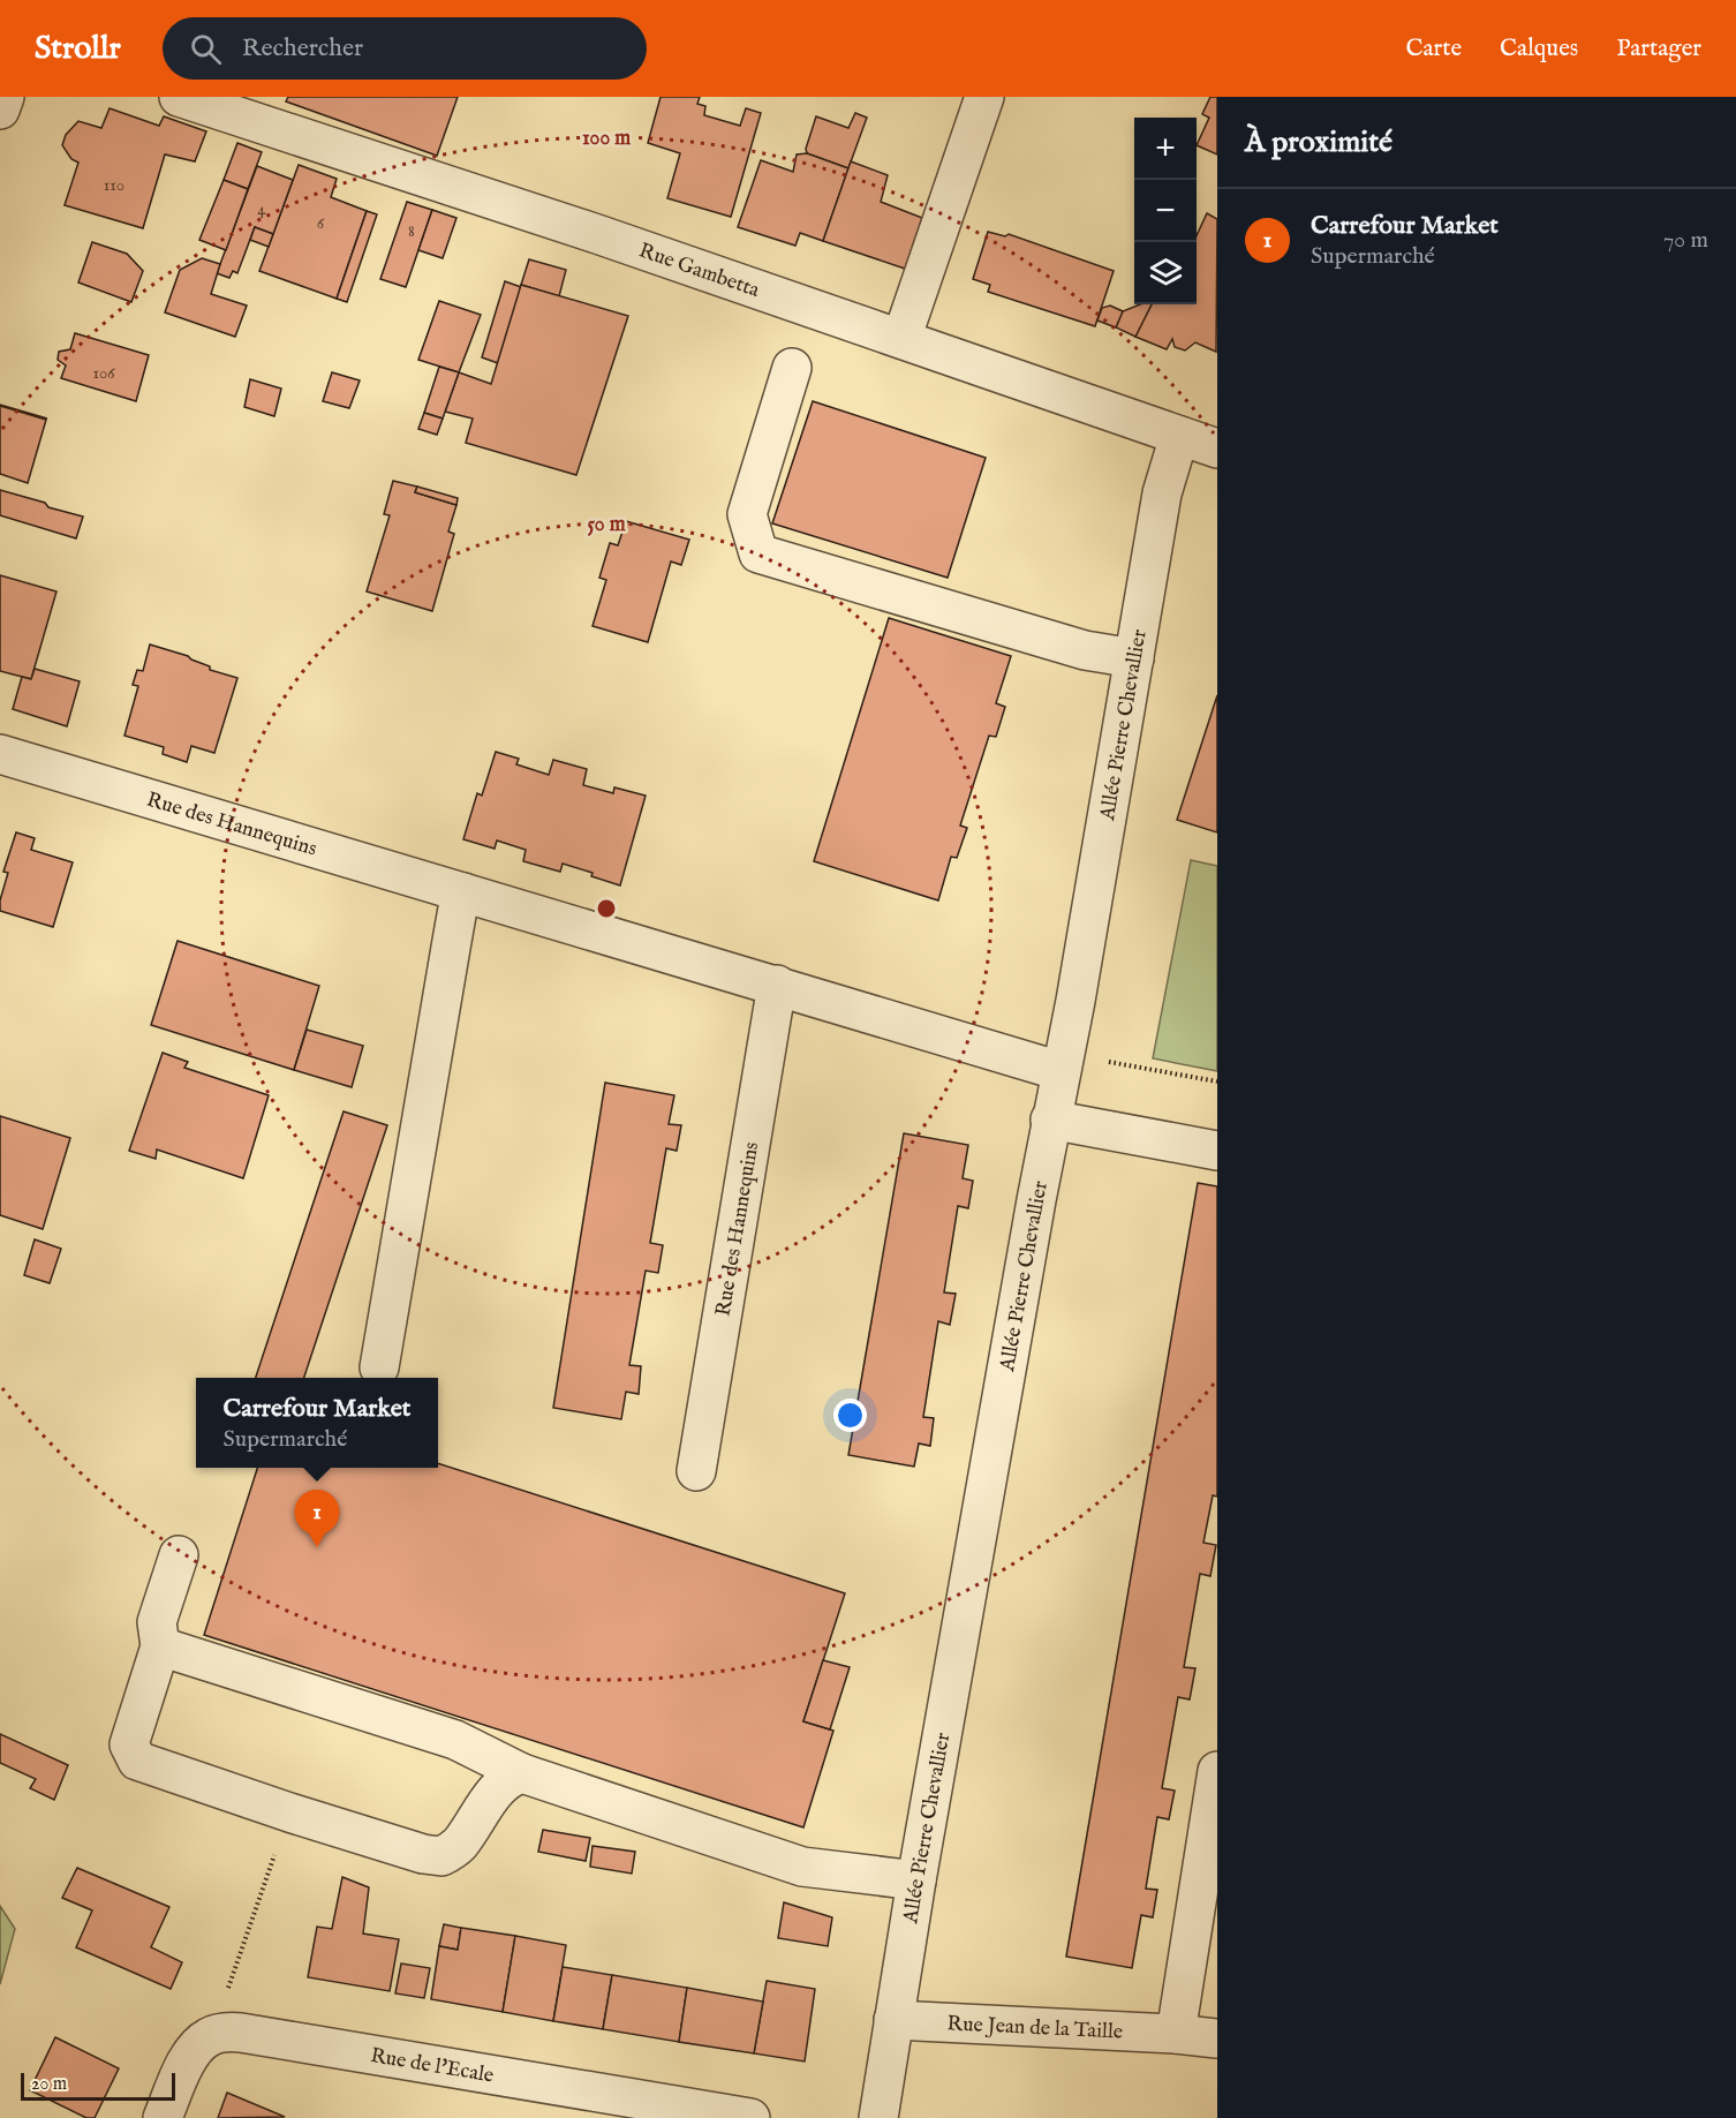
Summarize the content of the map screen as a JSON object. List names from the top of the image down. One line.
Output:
{"streets":{"street":["Rue Gambetta","Allée Pierre Chevallier","Rue des Hannequins","Rue Jean de la Taille","Rue de l'Ecale"]},"crossings":[["Rue Gambetta","Allée Pierre Chevallier"],["Allée Pierre Chevallier","Rue des Hannequins"],["Allée Pierre Chevallier","Rue Jean de la Taille"]],"house_numbers":["110","4","6","8","106"],"scale_bar":"20 m","page":{"header":"Strollr","search":"Rechercher","nav":["Carte","Calques","Partager"],"heading":"À proximité","map_buttons":["+","−"],"list":[{"mark":"1","name":"Carrefour Market","note":"Supermarché","value":"70 m"}],"popup":["Carrefour Market","Supermarché"],"pins":"1","scale":"20 m"},"rings":["100 m","50 m"]}
